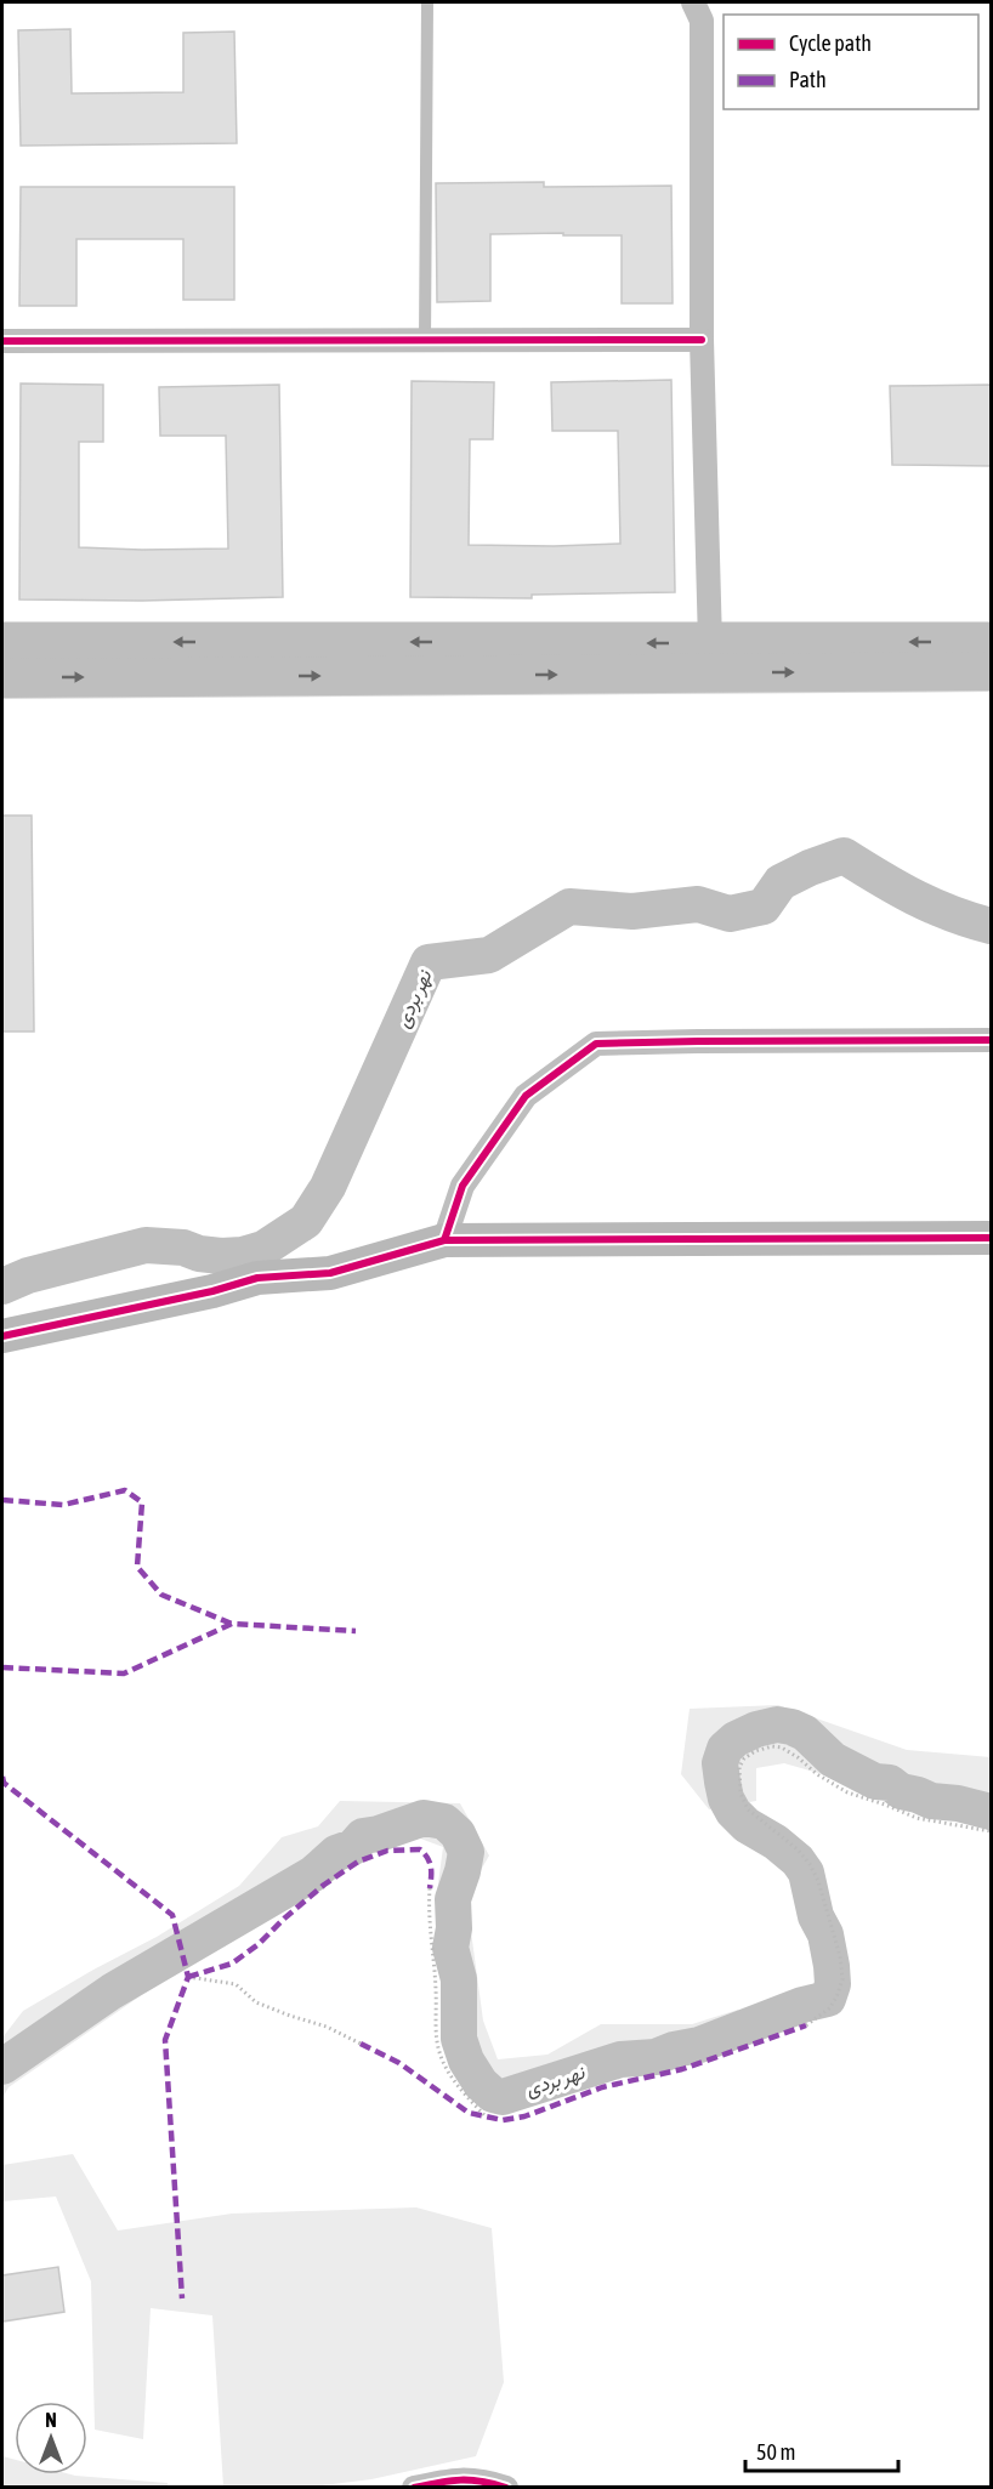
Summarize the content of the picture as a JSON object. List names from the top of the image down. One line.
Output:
{"water":["نهر بردى"],"legend":["Cycle path","Path"],"scale_bar":"50 m","north":"top"}
